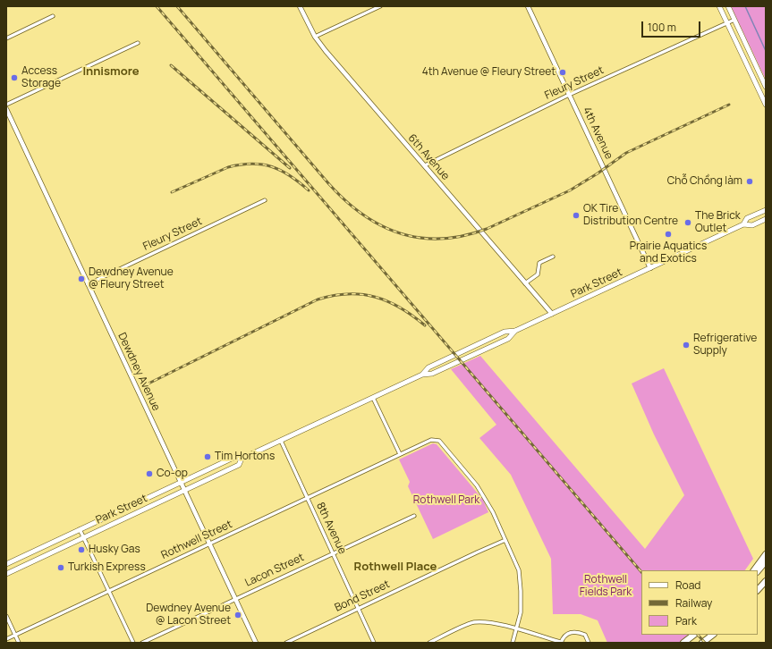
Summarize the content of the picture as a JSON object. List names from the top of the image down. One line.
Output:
{"streets":{"main road":["Park Street"],"street":["Fleury Street","4th Avenue","6th Avenue","Dewdney Avenue","8th Avenue","Rothwell Street","Lacon Street","Bond Street"]},"crossings":[["Fleury Street","4th Avenue"],["Fleury Street","6th Avenue"],["Fleury Street","Dewdney Avenue"],["4th Avenue","Park Street"],["6th Avenue","Park Street"],["Park Street","Dewdney Avenue"],["Park Street","8th Avenue"],["Dewdney Avenue","Rothwell Street"],["Dewdney Avenue","Lacon Street"],["8th Avenue","Rothwell Street"],["8th Avenue","Lacon Street"],["8th Avenue","Bond Street"],["Rothwell Street","Bond Street"]],"districts":["Innismore","Rothwell Place"],"parks":["Rothwell Park","Rothwell Fields Park"],"places":["4th Avenue @ Fleury Street","Access Storage","Chỗ Chồng làm","OK Tire Distribution Centre","The Brick Outlet","Prairie Aquatics and Exotics","Dewdney Avenue @ Fleury Street","Refrigerative Supply","Tim Hortons","Co-op","Husky Gas","Turkish Express","Dewdney Avenue @ Lacon Street"],"legend":["Road","Railway","Park"],"scale_bar":"100 m"}
